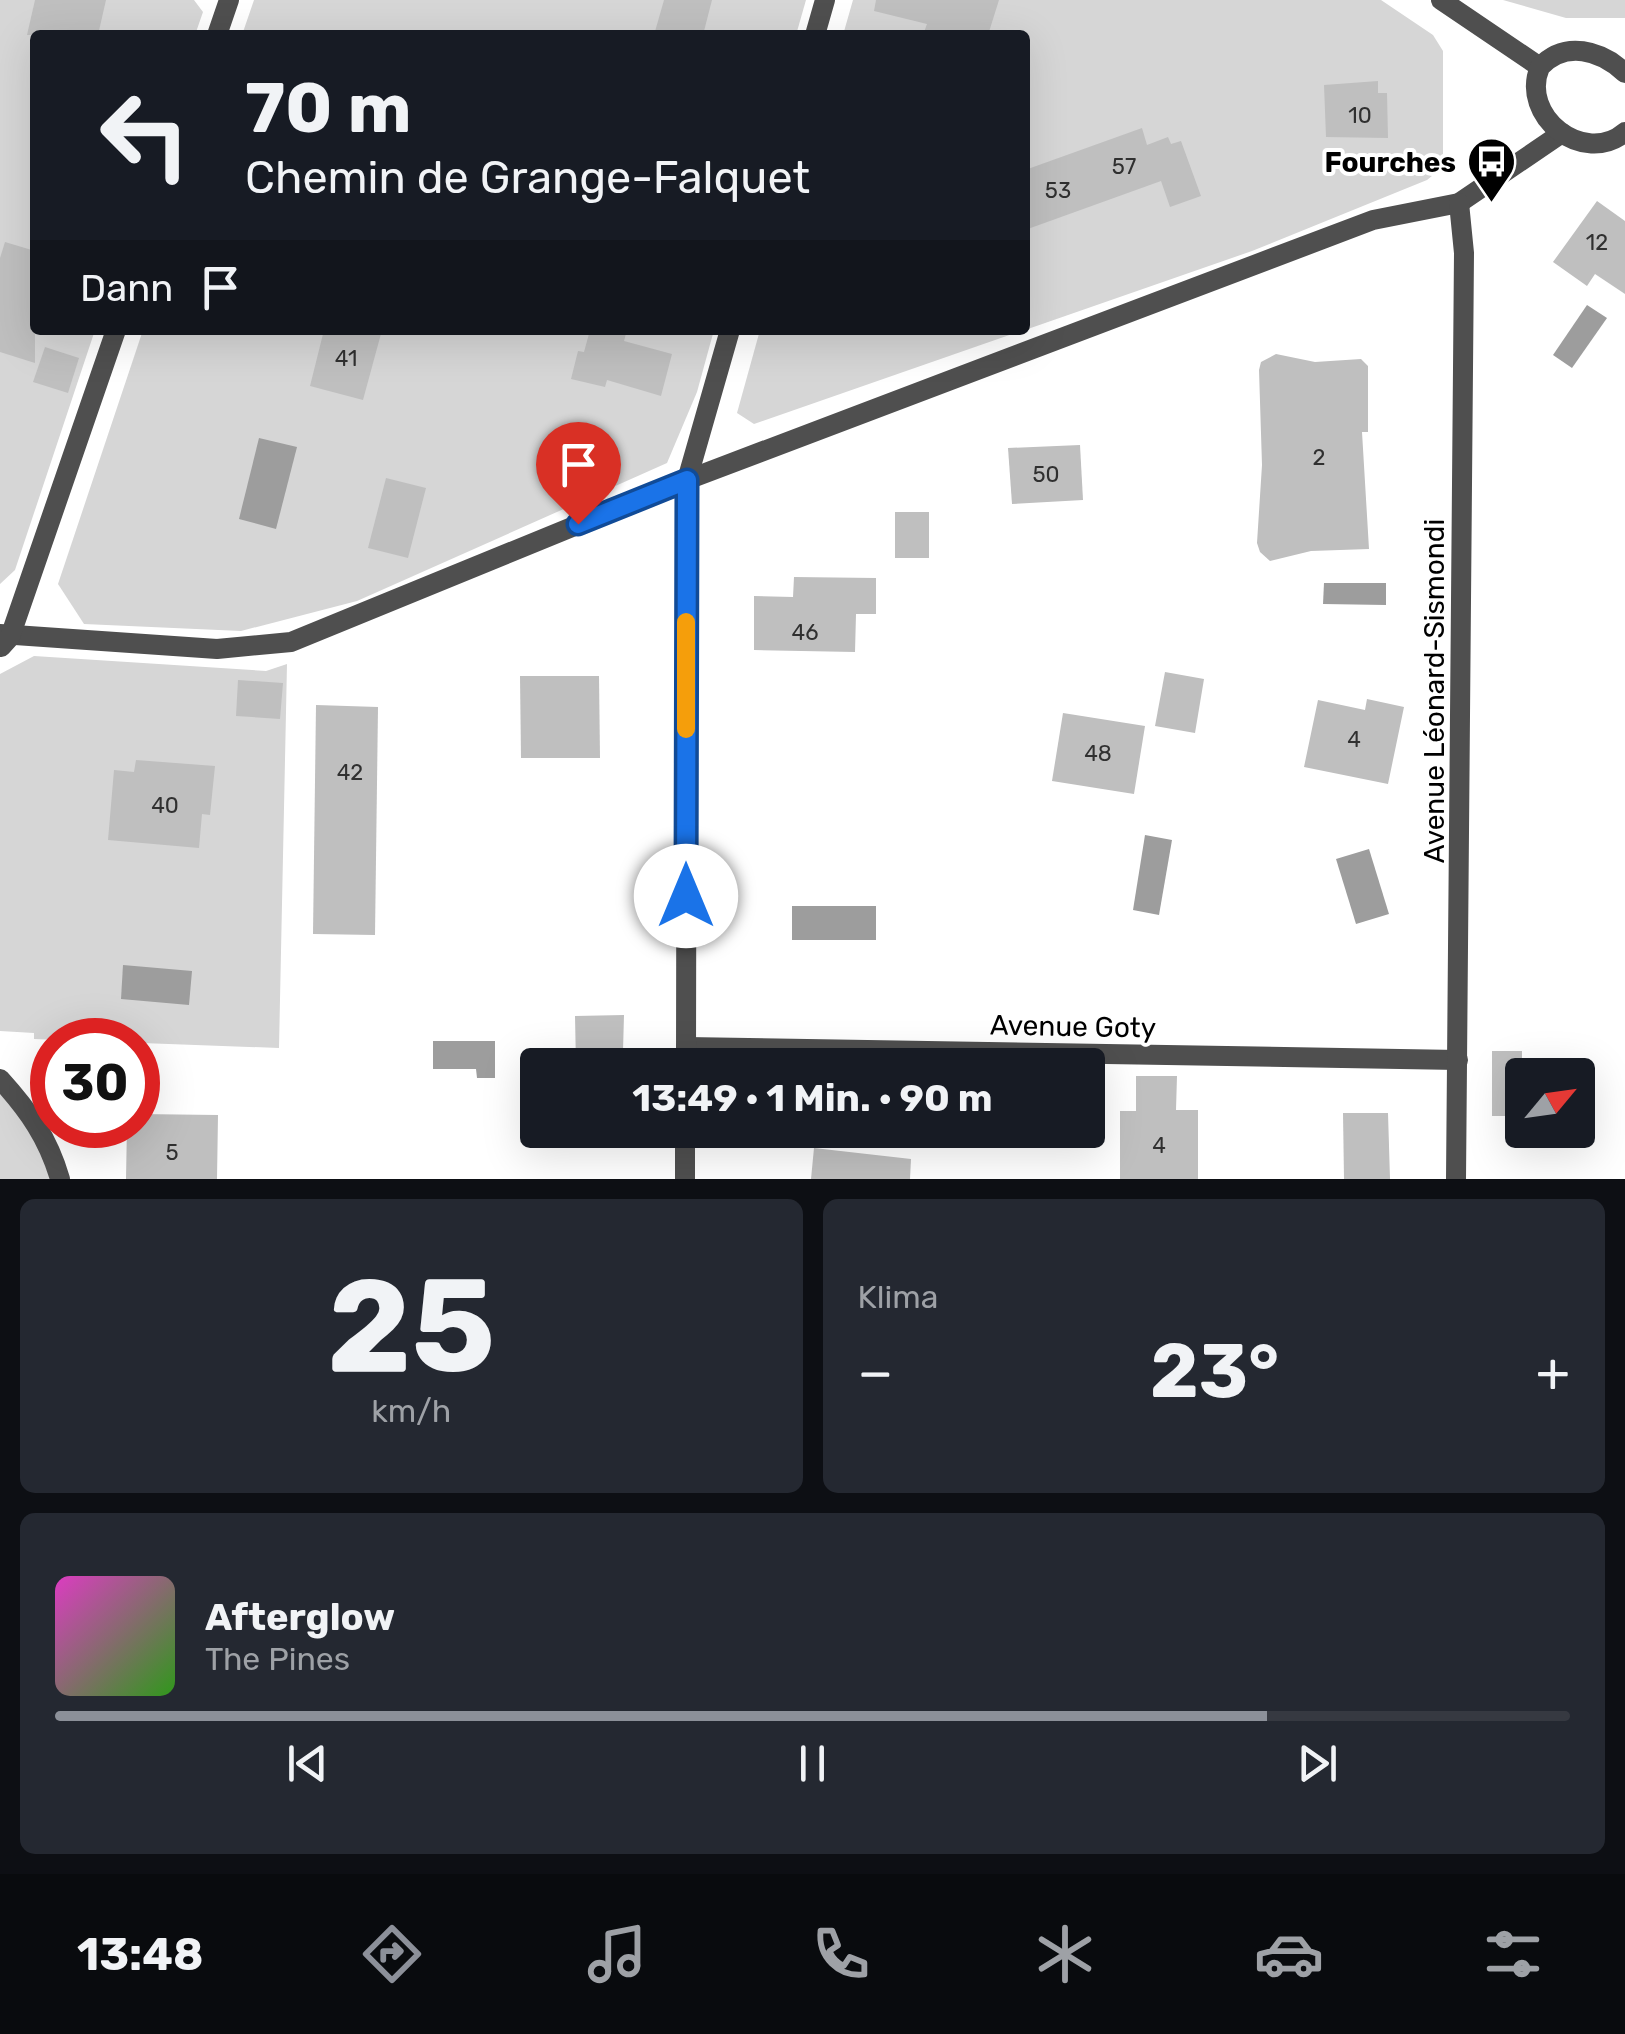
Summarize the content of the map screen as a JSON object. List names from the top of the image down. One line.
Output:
{"streets":{"street":["Avenue Léonard-Sismondi","Avenue Goty"]},"crossings":[["Avenue Léonard-Sismondi","Avenue Goty"]],"places":{"bus stop":["Fourches"]},"house_numbers":["10","57","53","12","41","2","50","46","4","48","42","40","4","5"],"north":"top right","page":{"turn":["70 m","Chemin de Grange-Falquet"],"then":"Dann","limit":"30","trip":"13:49 · 1 Min. · 90 m","tile":[["25","km/h"],"Klima"],"heat":["−","23°","+"],"song":["Afterglow","The Pines"],"tabs":"13:48"}}
